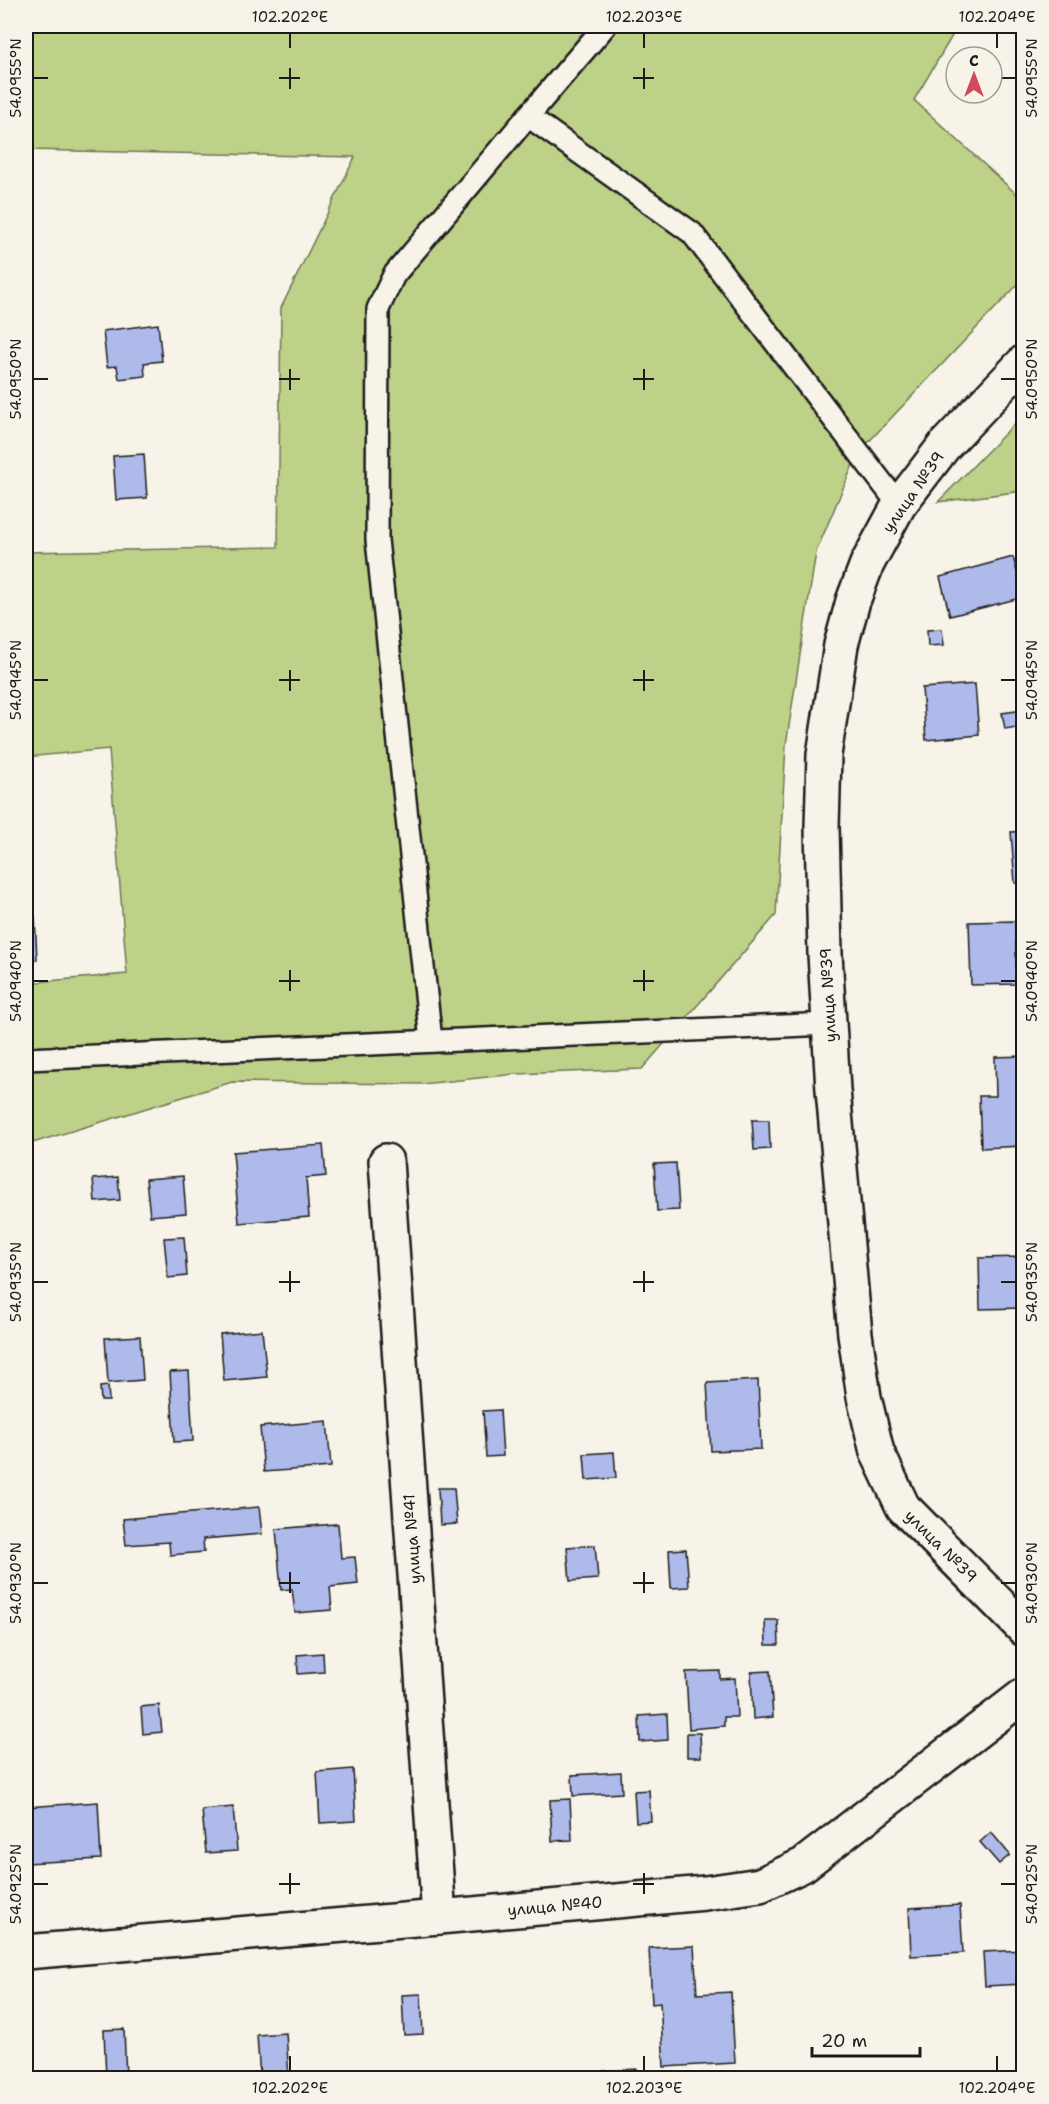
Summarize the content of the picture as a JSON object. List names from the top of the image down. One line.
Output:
{"streets":{"street":["улица №39","улица №41","улица №40"]},"crossings":[["улица №41","улица №40"]],"scale_bar":"20 m","north":"top","coordinates":["102.202°E","102.203°E","102.204°E","54.0955°N","54.0950°N","54.0945°N","54.0940°N","54.0935°N","54.0930°N","54.0925°N"]}
